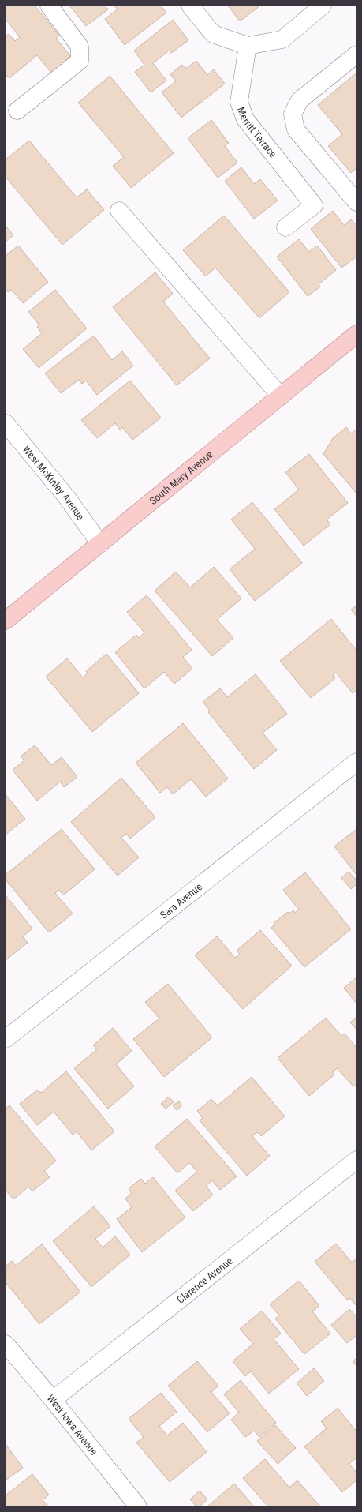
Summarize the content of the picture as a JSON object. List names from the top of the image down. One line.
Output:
{"streets":{"main road":["South Mary Avenue"],"street":["Merritt Terrace","West McKinley Avenue","Sara Avenue","Clarence Avenue","West Iowa Avenue"]},"crossings":[["South Mary Avenue","West McKinley Avenue"],["Clarence Avenue","West Iowa Avenue"]]}
